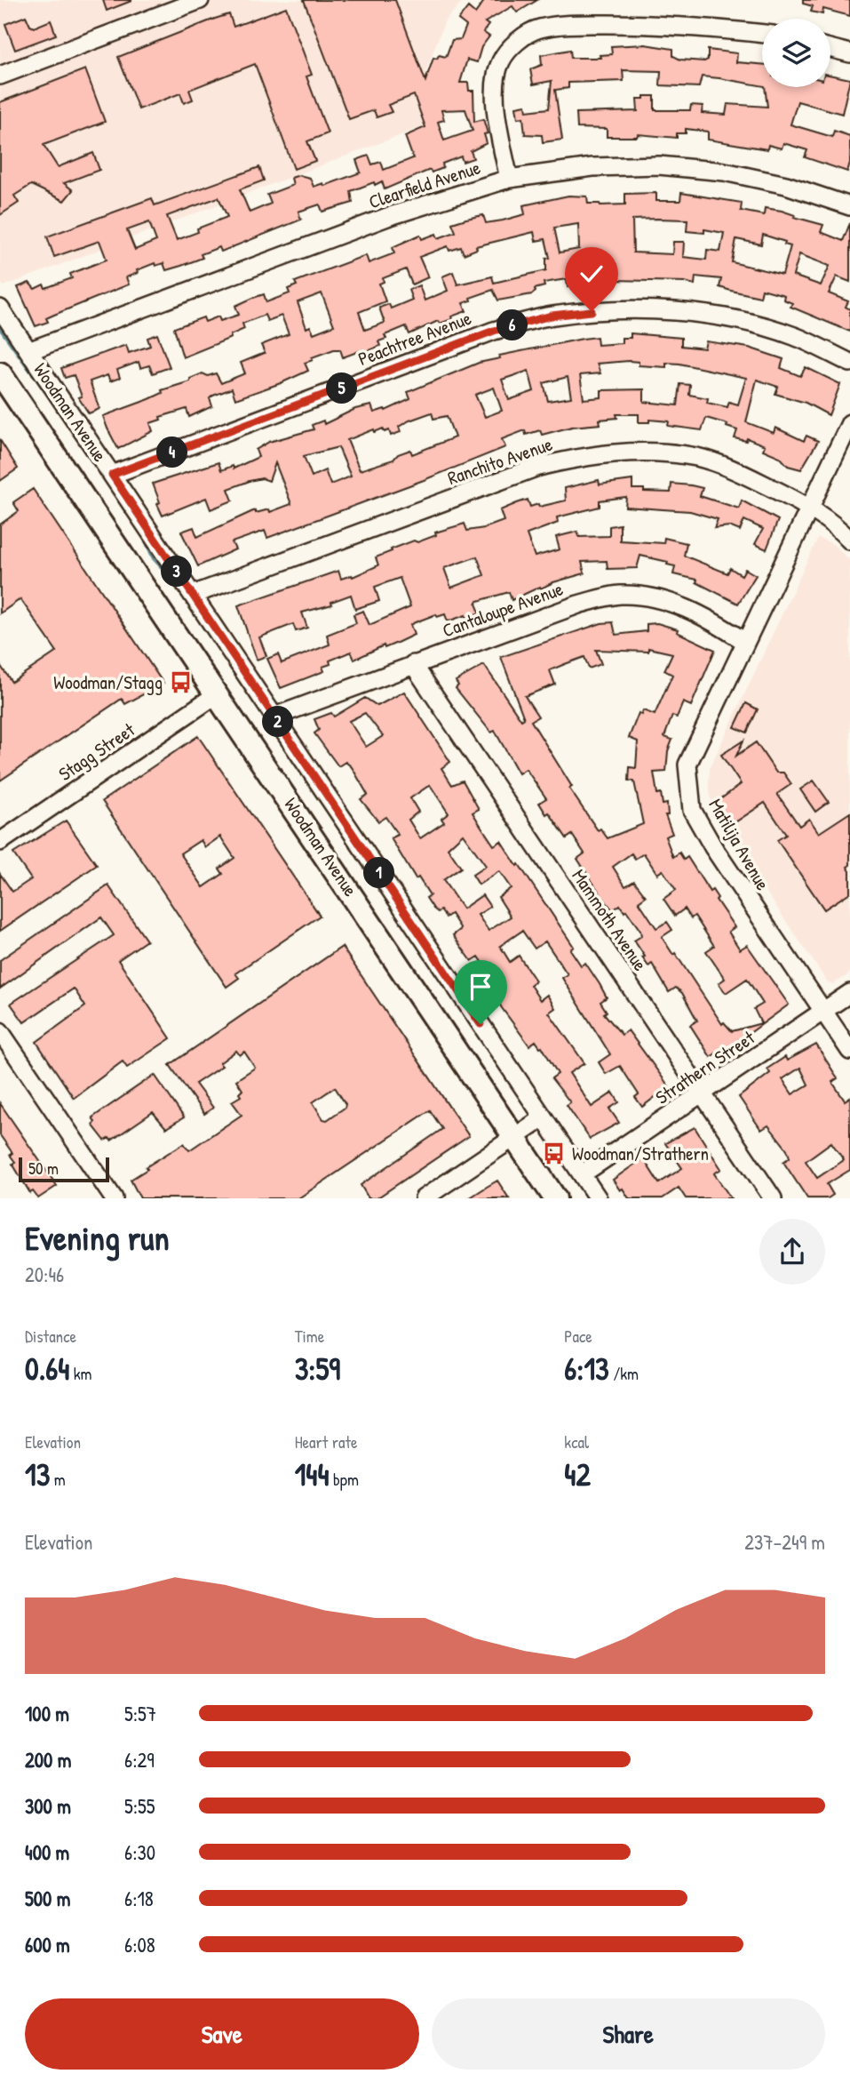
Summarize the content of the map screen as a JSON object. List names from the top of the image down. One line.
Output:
{"streets":{"main road":["Woodman Avenue"],"street":["Clearfield Avenue","Peachtree Avenue","Ranchito Avenue","Cantaloupe Avenue","Stagg Street","Matilija Avenue","Mammoth Avenue","Strathern Street"]},"crossings":[["Clearfield Avenue","Woodman Avenue"],["Peachtree Avenue","Woodman Avenue"],["Woodman Avenue","Ranchito Avenue"],["Woodman Avenue","Cantaloupe Avenue"],["Woodman Avenue","Stagg Street"],["Woodman Avenue","Strathern Street"],["Ranchito Avenue","Matilija Avenue"],["Cantaloupe Avenue","Matilija Avenue"],["Cantaloupe Avenue","Mammoth Avenue"],["Matilija Avenue","Strathern Street"],["Mammoth Avenue","Strathern Street"]],"places":{"bus stop":["Woodman/Stagg","Woodman/Strathern"]},"scale_bar":"50 m","page":{"pins":["6","5","4","3","2","1"],"scale":"50 m","heading":["Evening run","20:46"],"stats":[["Distance","0.64 km"],["Time","3:59"],["Pace","6:13 /km"],["Elevation","13 m"],["Heart rate","144 bpm"],["kcal","42"]],"chart":["Elevation","237–249 m"],"list":[{"name":"100 m","note":"5:57"},{"name":"200 m","note":"6:29"},{"name":"300 m","note":"5:55"},{"name":"400 m","note":"6:30"},{"name":"500 m","note":"6:18"},{"name":"600 m","note":"6:08"}],"buttons":["Save","Share"]}}
